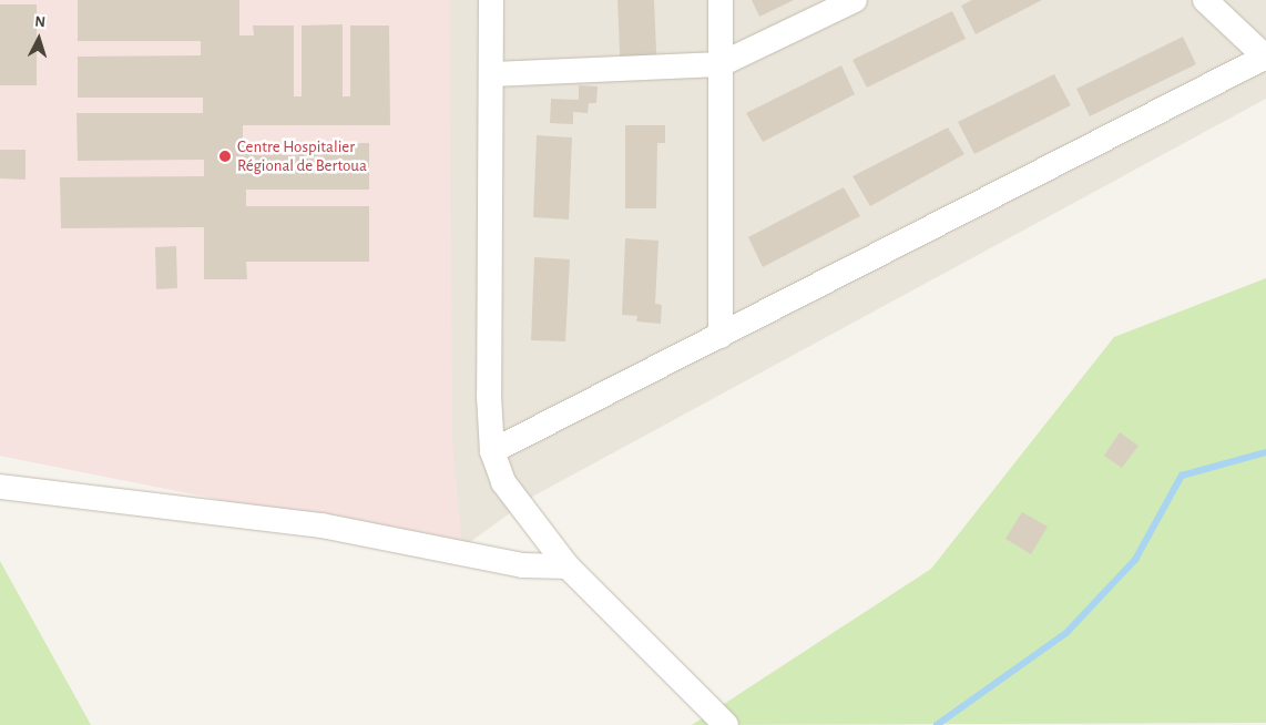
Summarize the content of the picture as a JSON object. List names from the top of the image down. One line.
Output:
{"places":["Centre Hospitalier Régional de Bertoua"],"north":"top"}
